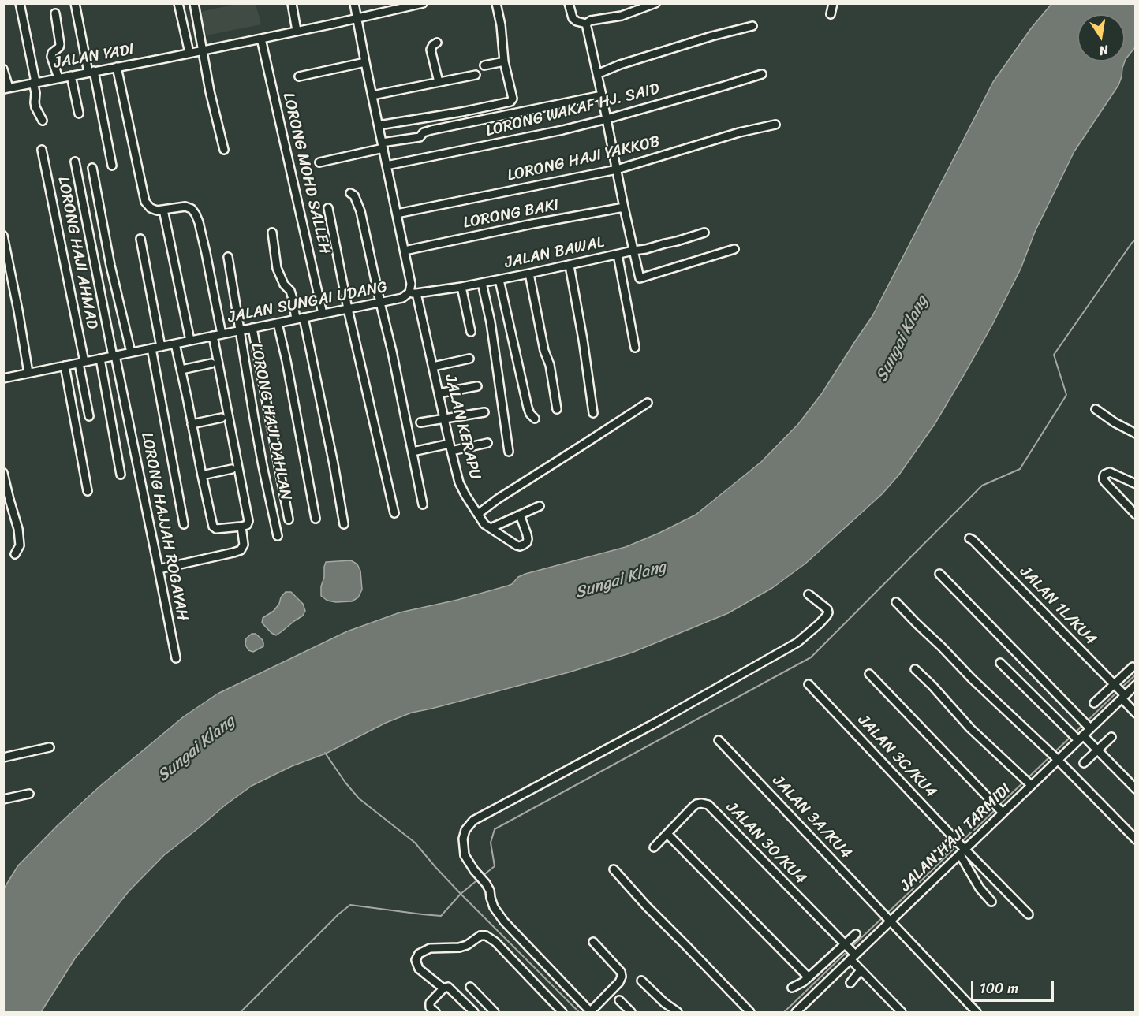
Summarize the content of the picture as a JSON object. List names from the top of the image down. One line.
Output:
{"streets":{"street":["JALAN YADI","LORONG WAKAF HJ. SAID","LORONG HAJI YAKKOB","LORONG MOHD SALLEH","LORONG BAKI","LORONG HAJI AHMAD","JALAN BAWAL","JALAN SUNGAI UDANG","LORONG HAJI DAHLAN","JALAN KERAPU","LORONG HAJJAH ROGAYAH","JALAN 1L/KU4","JALAN 3C/KU4","JALAN 3A/KU4","JALAN HAJI TARMIDI","JALAN 30/KU4"]},"crossings":[["JALAN YADI","LORONG MOHD SALLEH"],["JALAN YADI","JALAN SUNGAI UDANG"],["LORONG WAKAF HJ. SAID","JALAN SUNGAI UDANG"],["LORONG HAJI YAKKOB","JALAN SUNGAI UDANG"],["LORONG MOHD SALLEH","JALAN SUNGAI UDANG"],["LORONG BAKI","JALAN SUNGAI UDANG"],["LORONG HAJI AHMAD","JALAN SUNGAI UDANG"],["JALAN BAWAL","JALAN SUNGAI UDANG"],["JALAN BAWAL","JALAN KERAPU"],["JALAN SUNGAI UDANG","LORONG HAJI DAHLAN"],["JALAN SUNGAI UDANG","JALAN KERAPU"],["JALAN SUNGAI UDANG","LORONG HAJJAH ROGAYAH"],["JALAN 1L/KU4","JALAN HAJI TARMIDI"],["JALAN 3C/KU4","JALAN HAJI TARMIDI"],["JALAN 3A/KU4","JALAN HAJI TARMIDI"],["JALAN HAJI TARMIDI","JALAN 30/KU4"]],"water":["Sungai Klang"],"scale_bar":"100 m","north":"bottom"}
